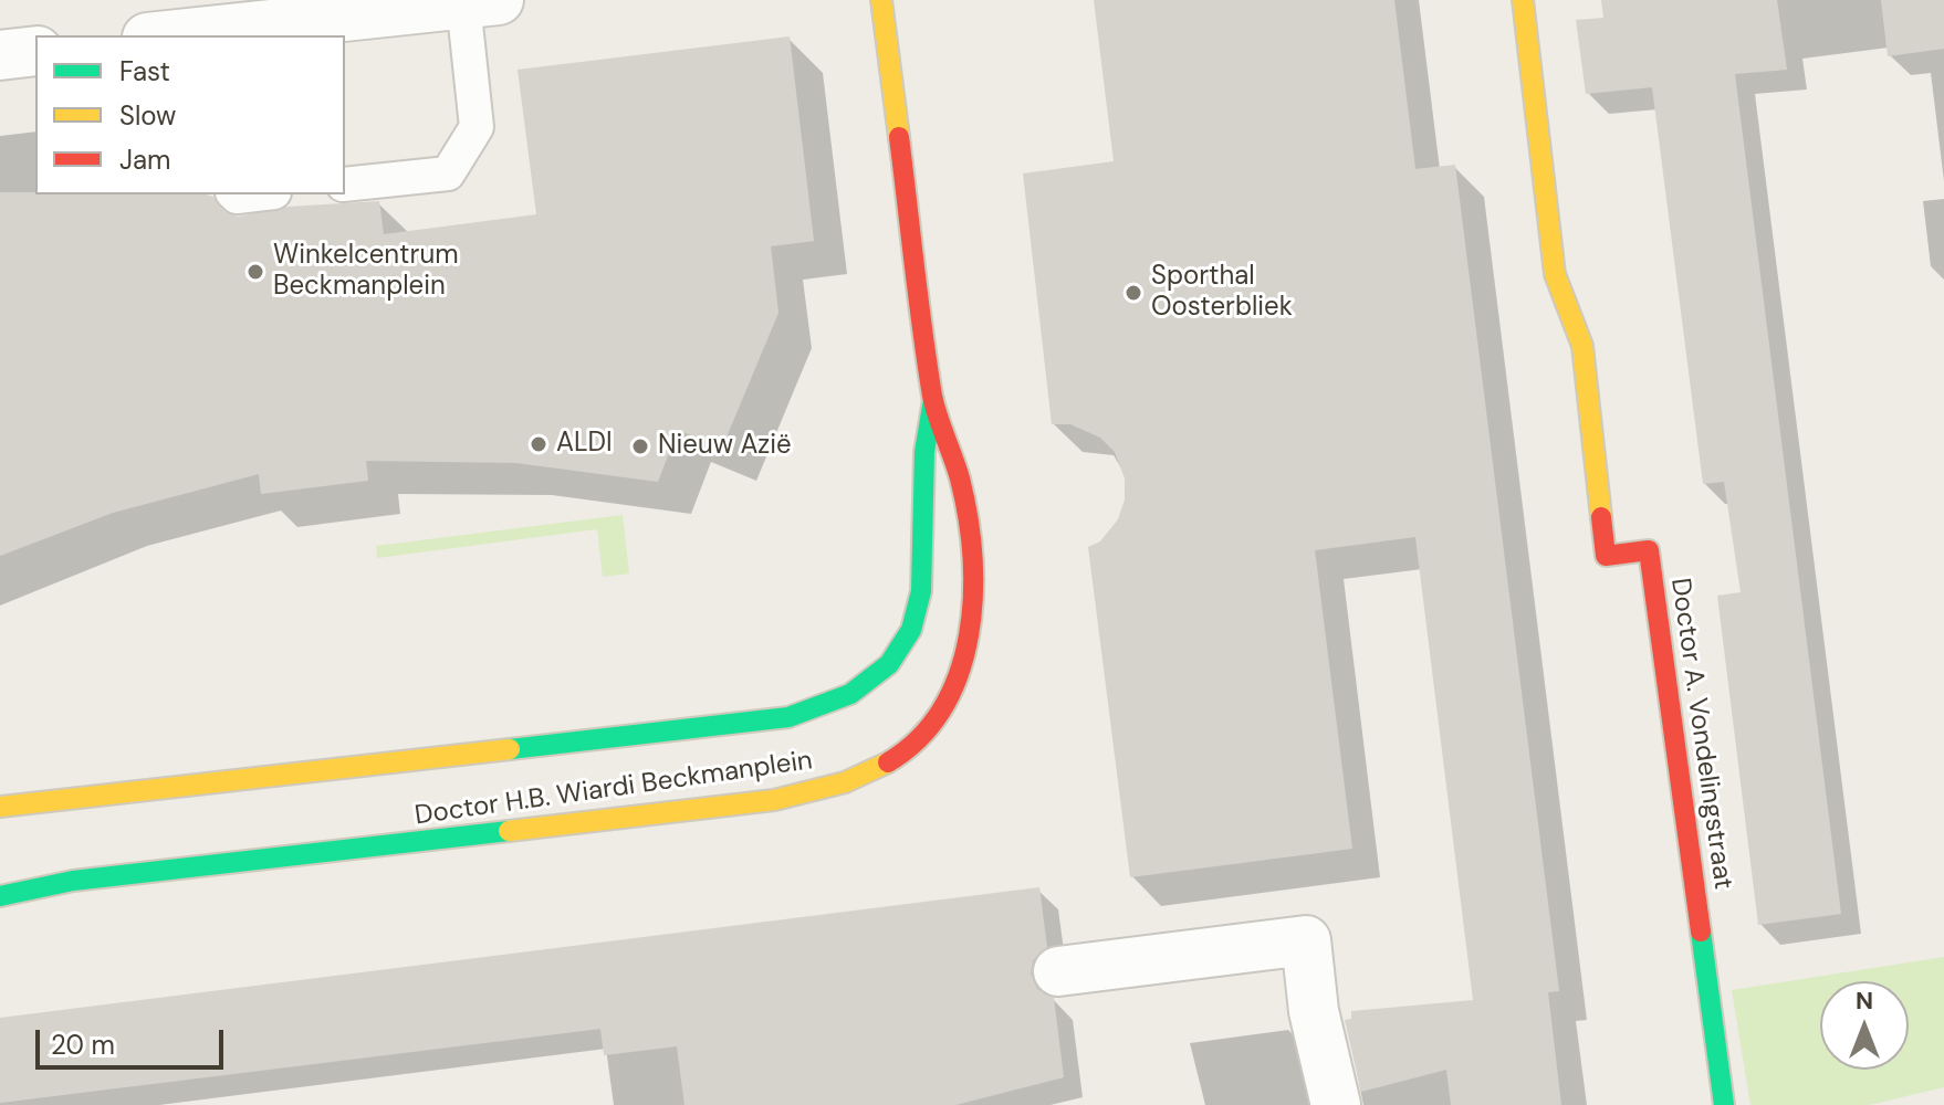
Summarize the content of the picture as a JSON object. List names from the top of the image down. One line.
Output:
{"streets":{"street":["Doctor A. Vondelingstraat","Doctor H.B. Wiardi Beckmanplein"]},"places":["Winkelcentrum Beckmanplein","Sporthal Oosterbliek","ALDI","Nieuw Azië"],"legend":["Fast","Slow","Jam"],"scale_bar":"20 m","north":"top"}
